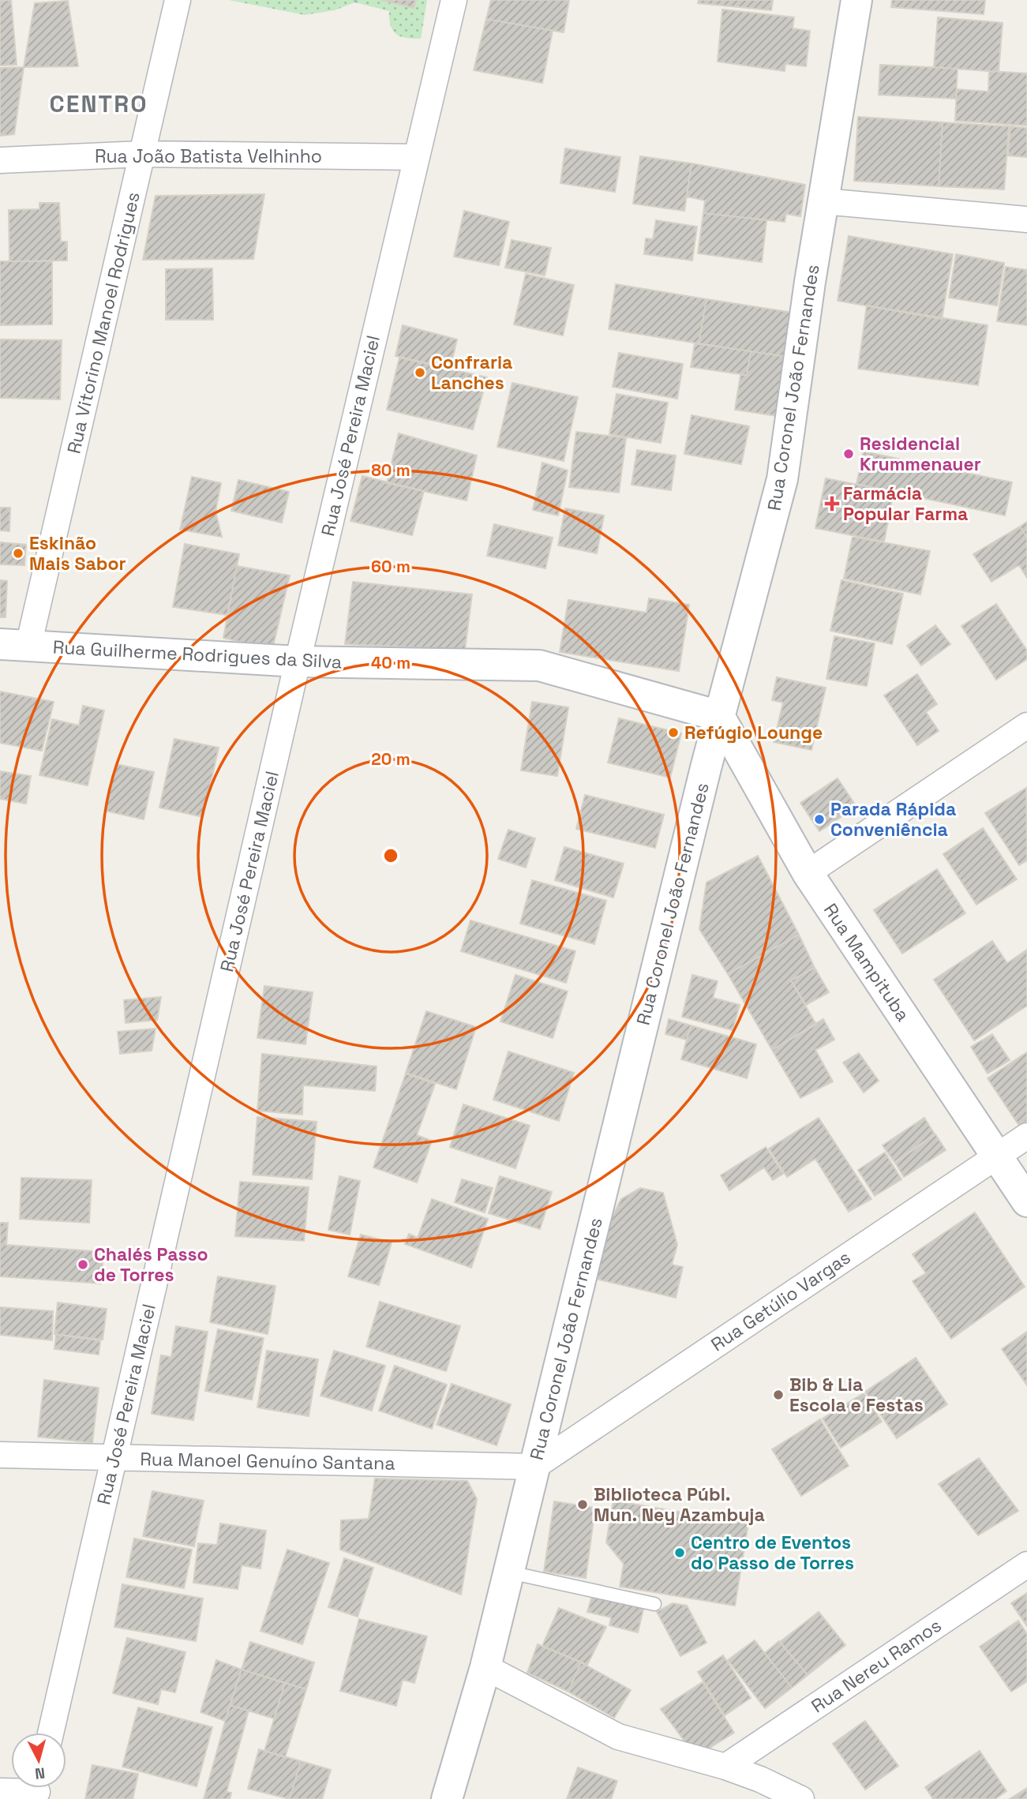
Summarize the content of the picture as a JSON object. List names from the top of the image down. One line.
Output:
{"streets":{"main road":["Rua Coronel João Fernandes","Rua Guilherme Rodrigues da Silva","Rua Mampituba"],"street":["Rua João Batista Velhinho","Rua Vitorino Manoel Rodrigues","Rua José Pereira Maciel","Rua Getúlio Vargas","Rua Manoel Genuíno Santana","Rua Nereu Ramos"]},"crossings":[["Rua João Batista Velhinho","Rua Vitorino Manoel Rodrigues"],["Rua João Batista Velhinho","Rua José Pereira Maciel"],["Rua Vitorino Manoel Rodrigues","Rua Guilherme Rodrigues da Silva"],["Rua Coronel João Fernandes","Rua Guilherme Rodrigues da Silva"],["Rua Coronel João Fernandes","Rua Mampituba"],["Rua Coronel João Fernandes","Rua Getúlio Vargas"],["Rua Coronel João Fernandes","Rua Manoel Genuíno Santana"],["Rua José Pereira Maciel","Rua Guilherme Rodrigues da Silva"],["Rua José Pereira Maciel","Rua Manoel Genuíno Santana"],["Rua Guilherme Rodrigues da Silva","Rua Mampituba"],["Rua Mampituba","Rua Getúlio Vargas"],["Rua Getúlio Vargas","Rua Manoel Genuíno Santana"]],"districts":["CENTRO"],"places":{"other":["Confraria Lanches","Residencial Krummenauer","Eskinão Mais Sabor","Refúgio Lounge","Parada Rápida Conveniência","Chalés Passo de Torres","Bib & Lia Escola e Festas","Biblioteca Públ. Mun. Ney Azambuja","Centro de Eventos do Passo de Torres"],"health":["Farmácia Popular Farma"]},"north":"bottom","rings":["80 m","60 m","40 m","20 m"]}
